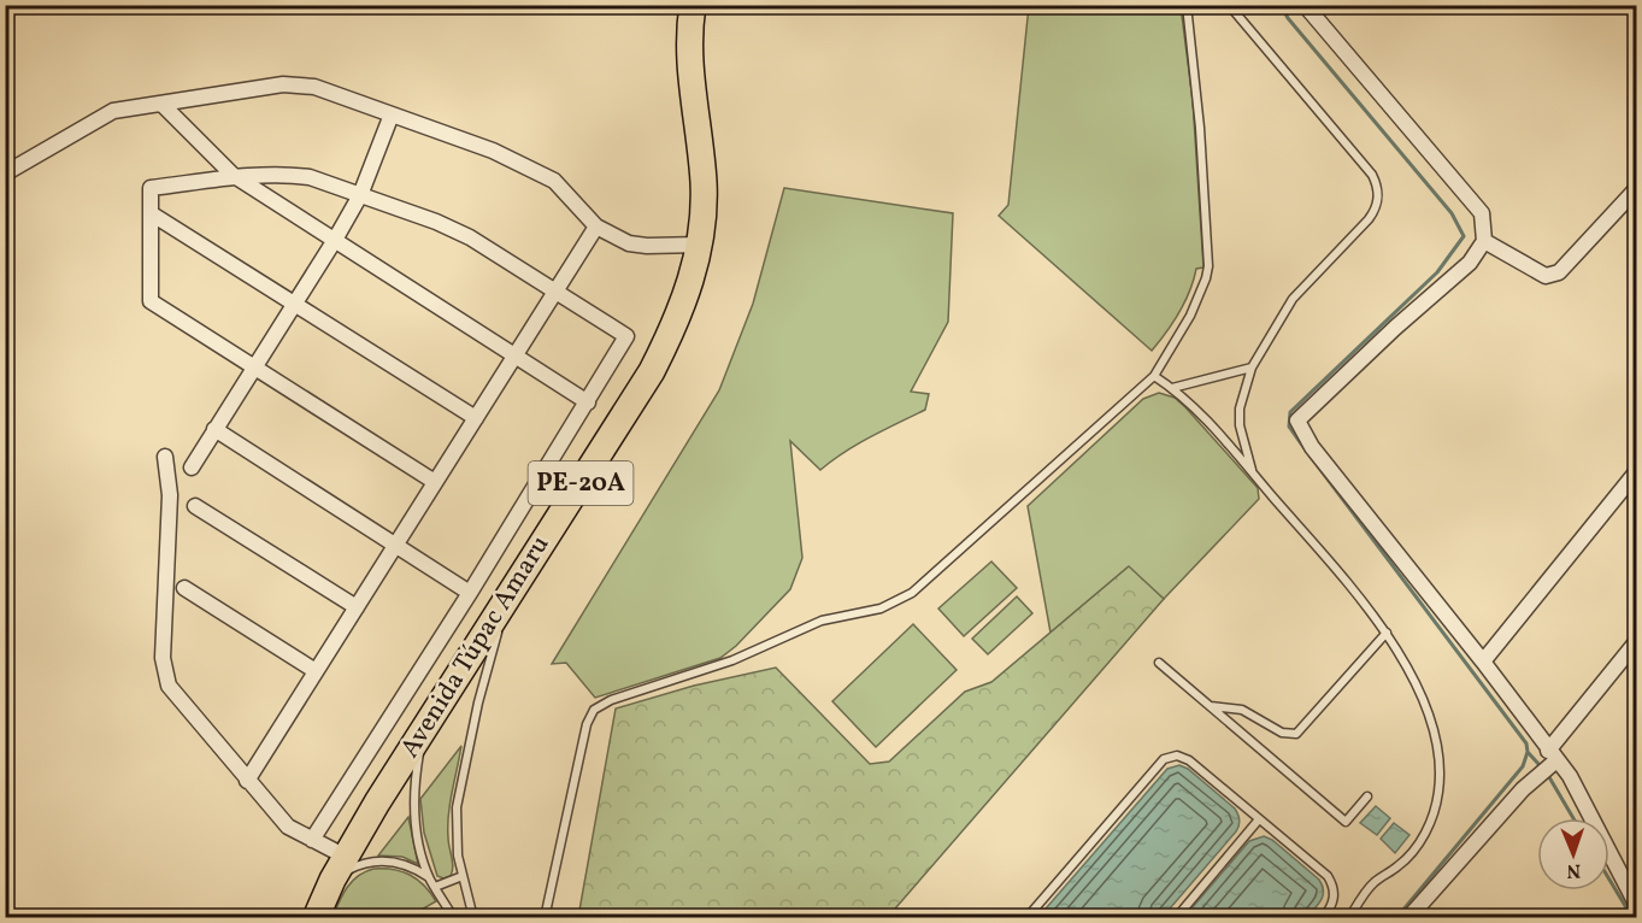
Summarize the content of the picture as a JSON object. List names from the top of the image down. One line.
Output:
{"streets":{"highway":["PE-20A","Avenida Túpac Amaru"]},"north":"bottom"}
